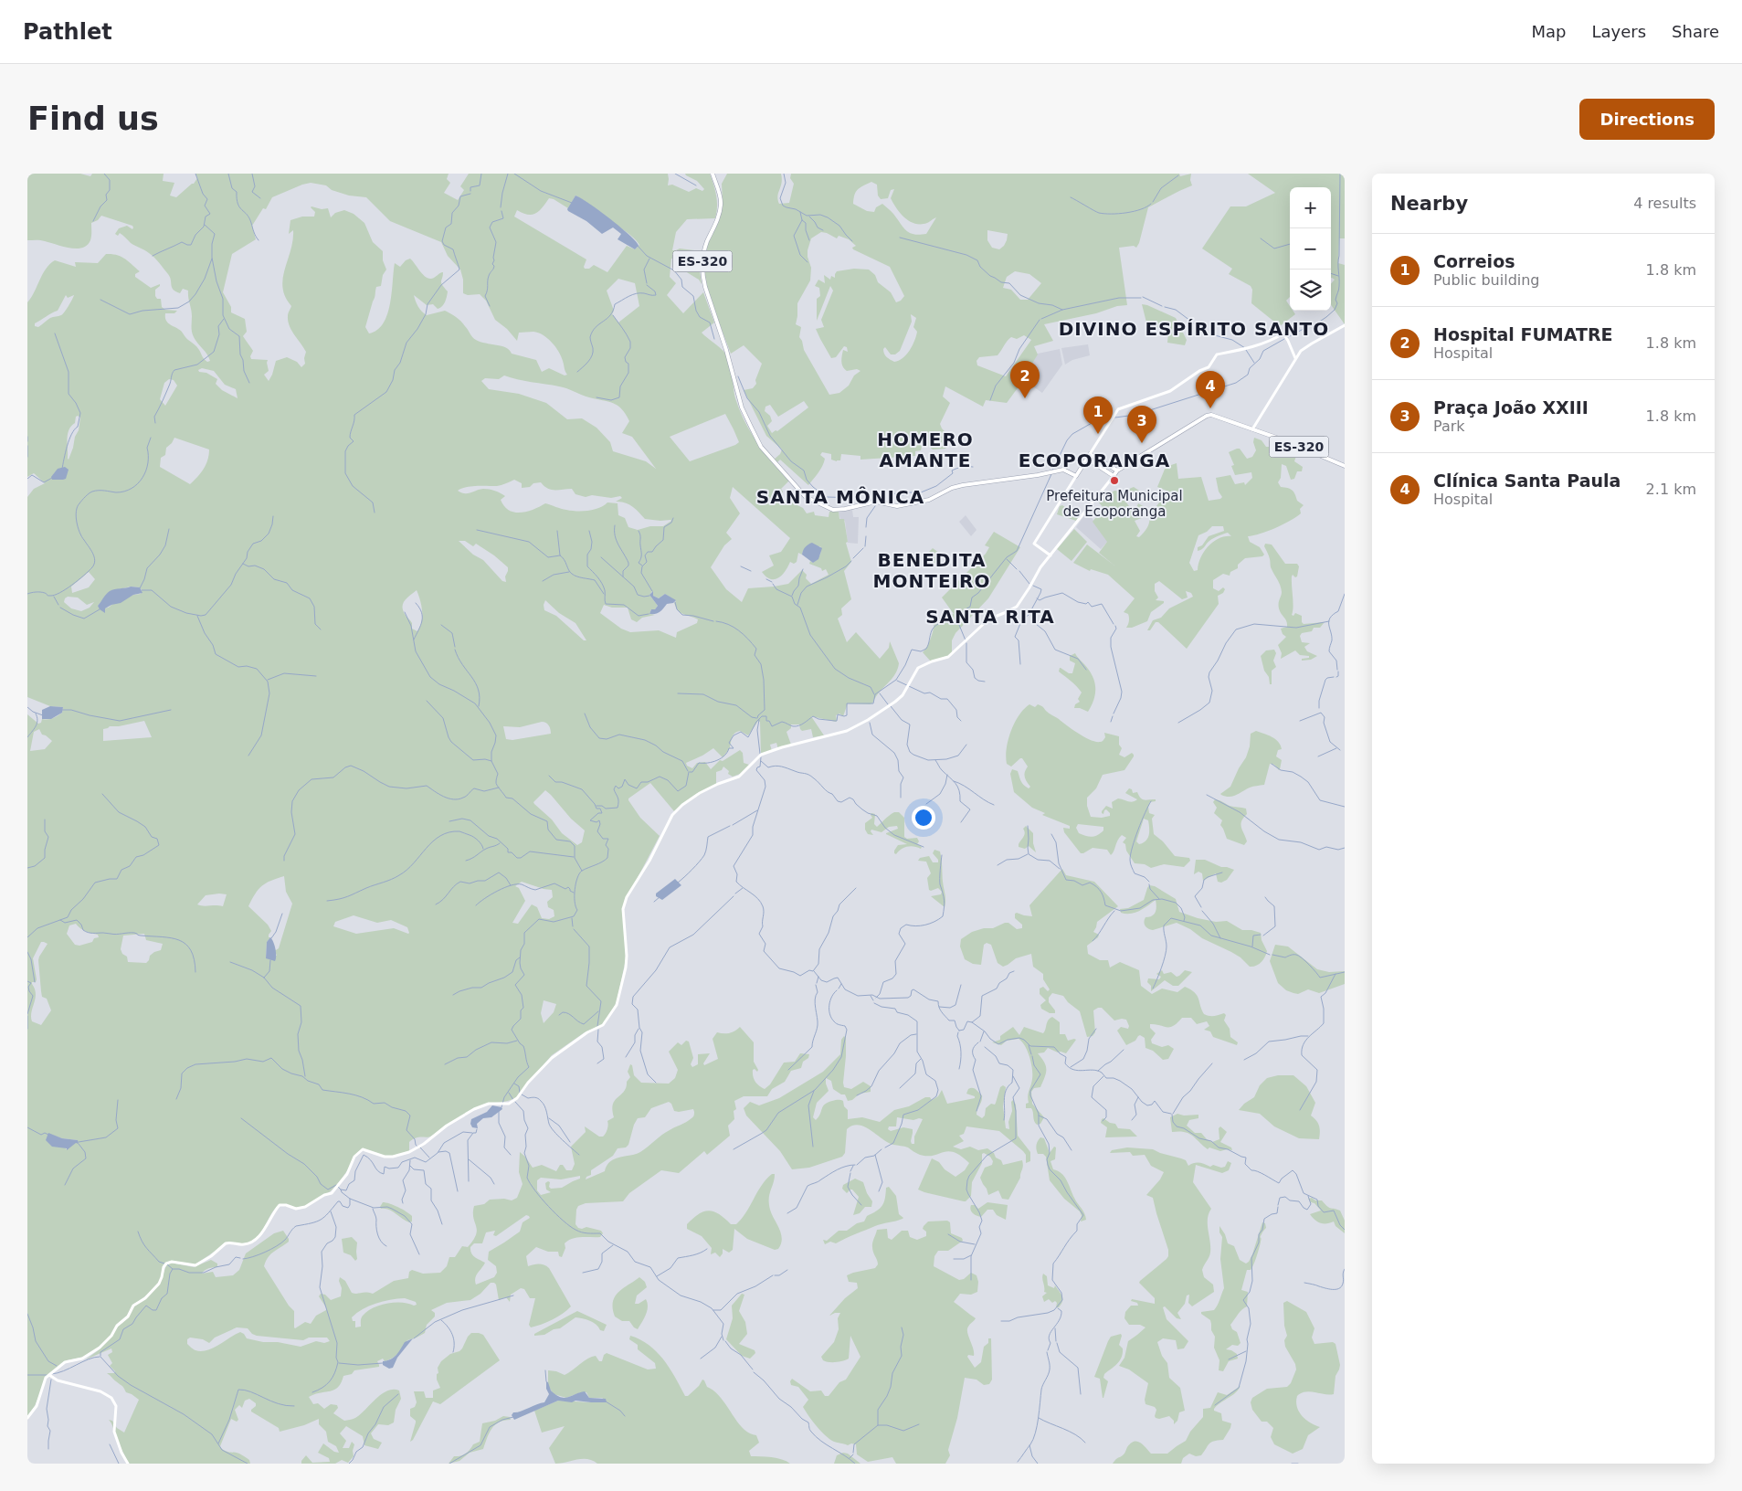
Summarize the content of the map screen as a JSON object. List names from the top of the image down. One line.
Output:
{"streets":{"main road":["ES-320"]},"districts":["DIVINO ESPÍRITO SANTO","HOMERO AMANTE","ECOPORANGA","SANTA MÔNICA","BENEDITA MONTEIRO","SANTA RITA"],"places":["Prefeitura Municipal de Ecoporanga"],"page":{"header":"Pathlet","nav":["Map","Layers","Share"],"buttons":"Directions","title":"Find us","heading":["Nearby","4 results"],"map_buttons":["+","−"],"list":[{"mark":"1","name":"Correios","note":"Public building","value":"1.8 km"},{"mark":"2","name":"Hospital FUMATRE","note":"Hospital","value":"1.8 km"},{"mark":"3","name":"Praça João XXIII","note":"Park","value":"1.8 km"},{"mark":"4","name":"Clínica Santa Paula","note":"Hospital","value":"2.1 km"}],"pins":["2","4","1","3"]}}
